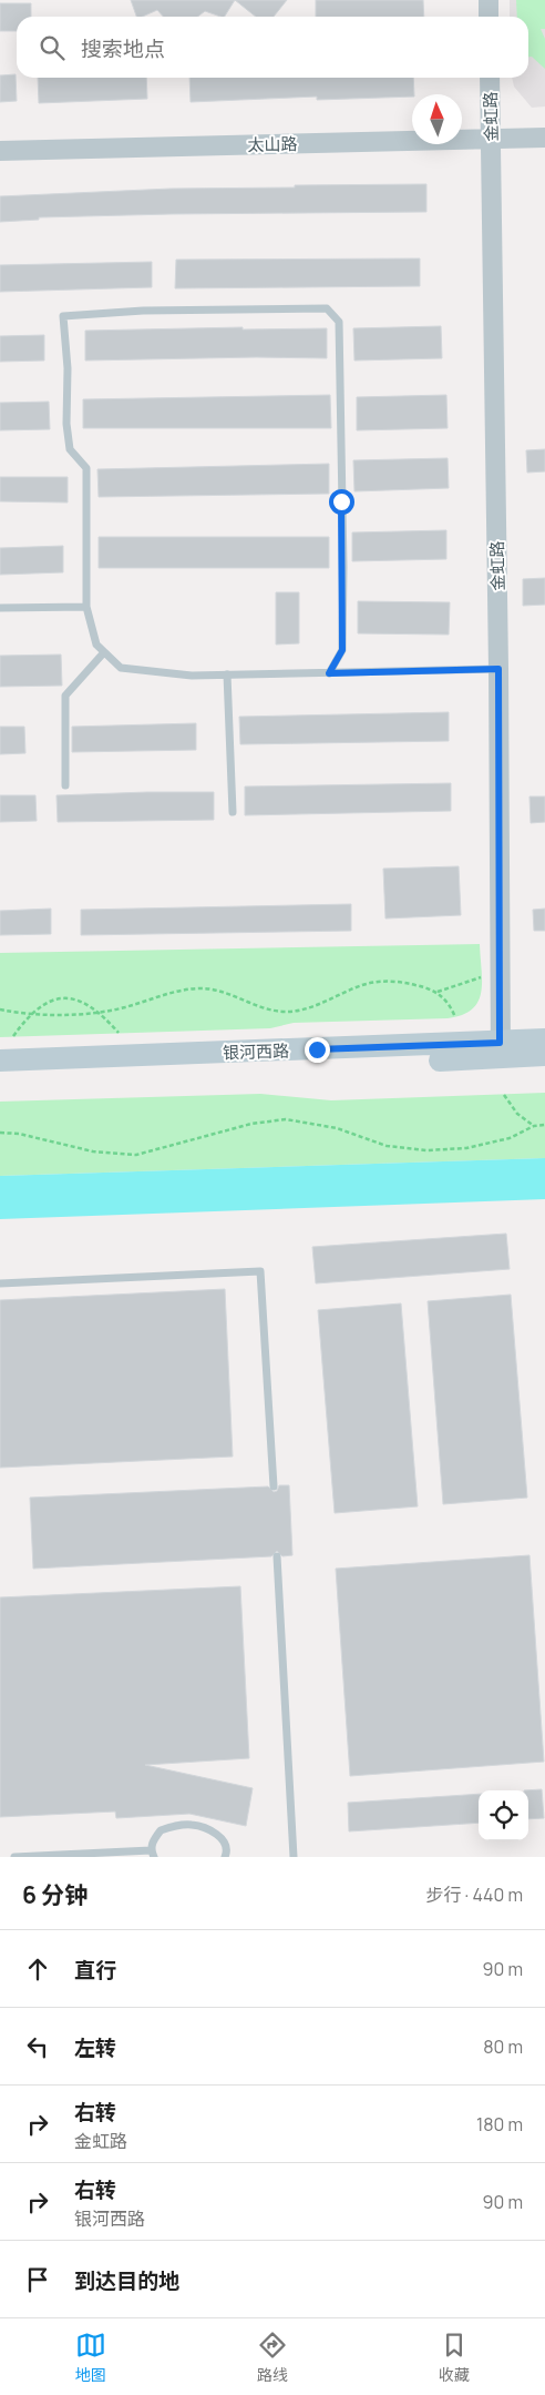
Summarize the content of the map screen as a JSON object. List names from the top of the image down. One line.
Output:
{"streets":{"main road":["银河西路"],"street":["金虹路","太山路"]},"crossings":[["金虹路","太山路"],["金虹路","银河西路"]],"north":"top","page":{"search":"搜索地点","heading":["6 分钟","步行 · 440 m"],"list":[["直行","90 m"],["左转","80 m"],["右转","金虹路","180 m"],["右转","银河西路","90 m"],"到达目的地"],"nav":["地图","路线","收藏"]}}
